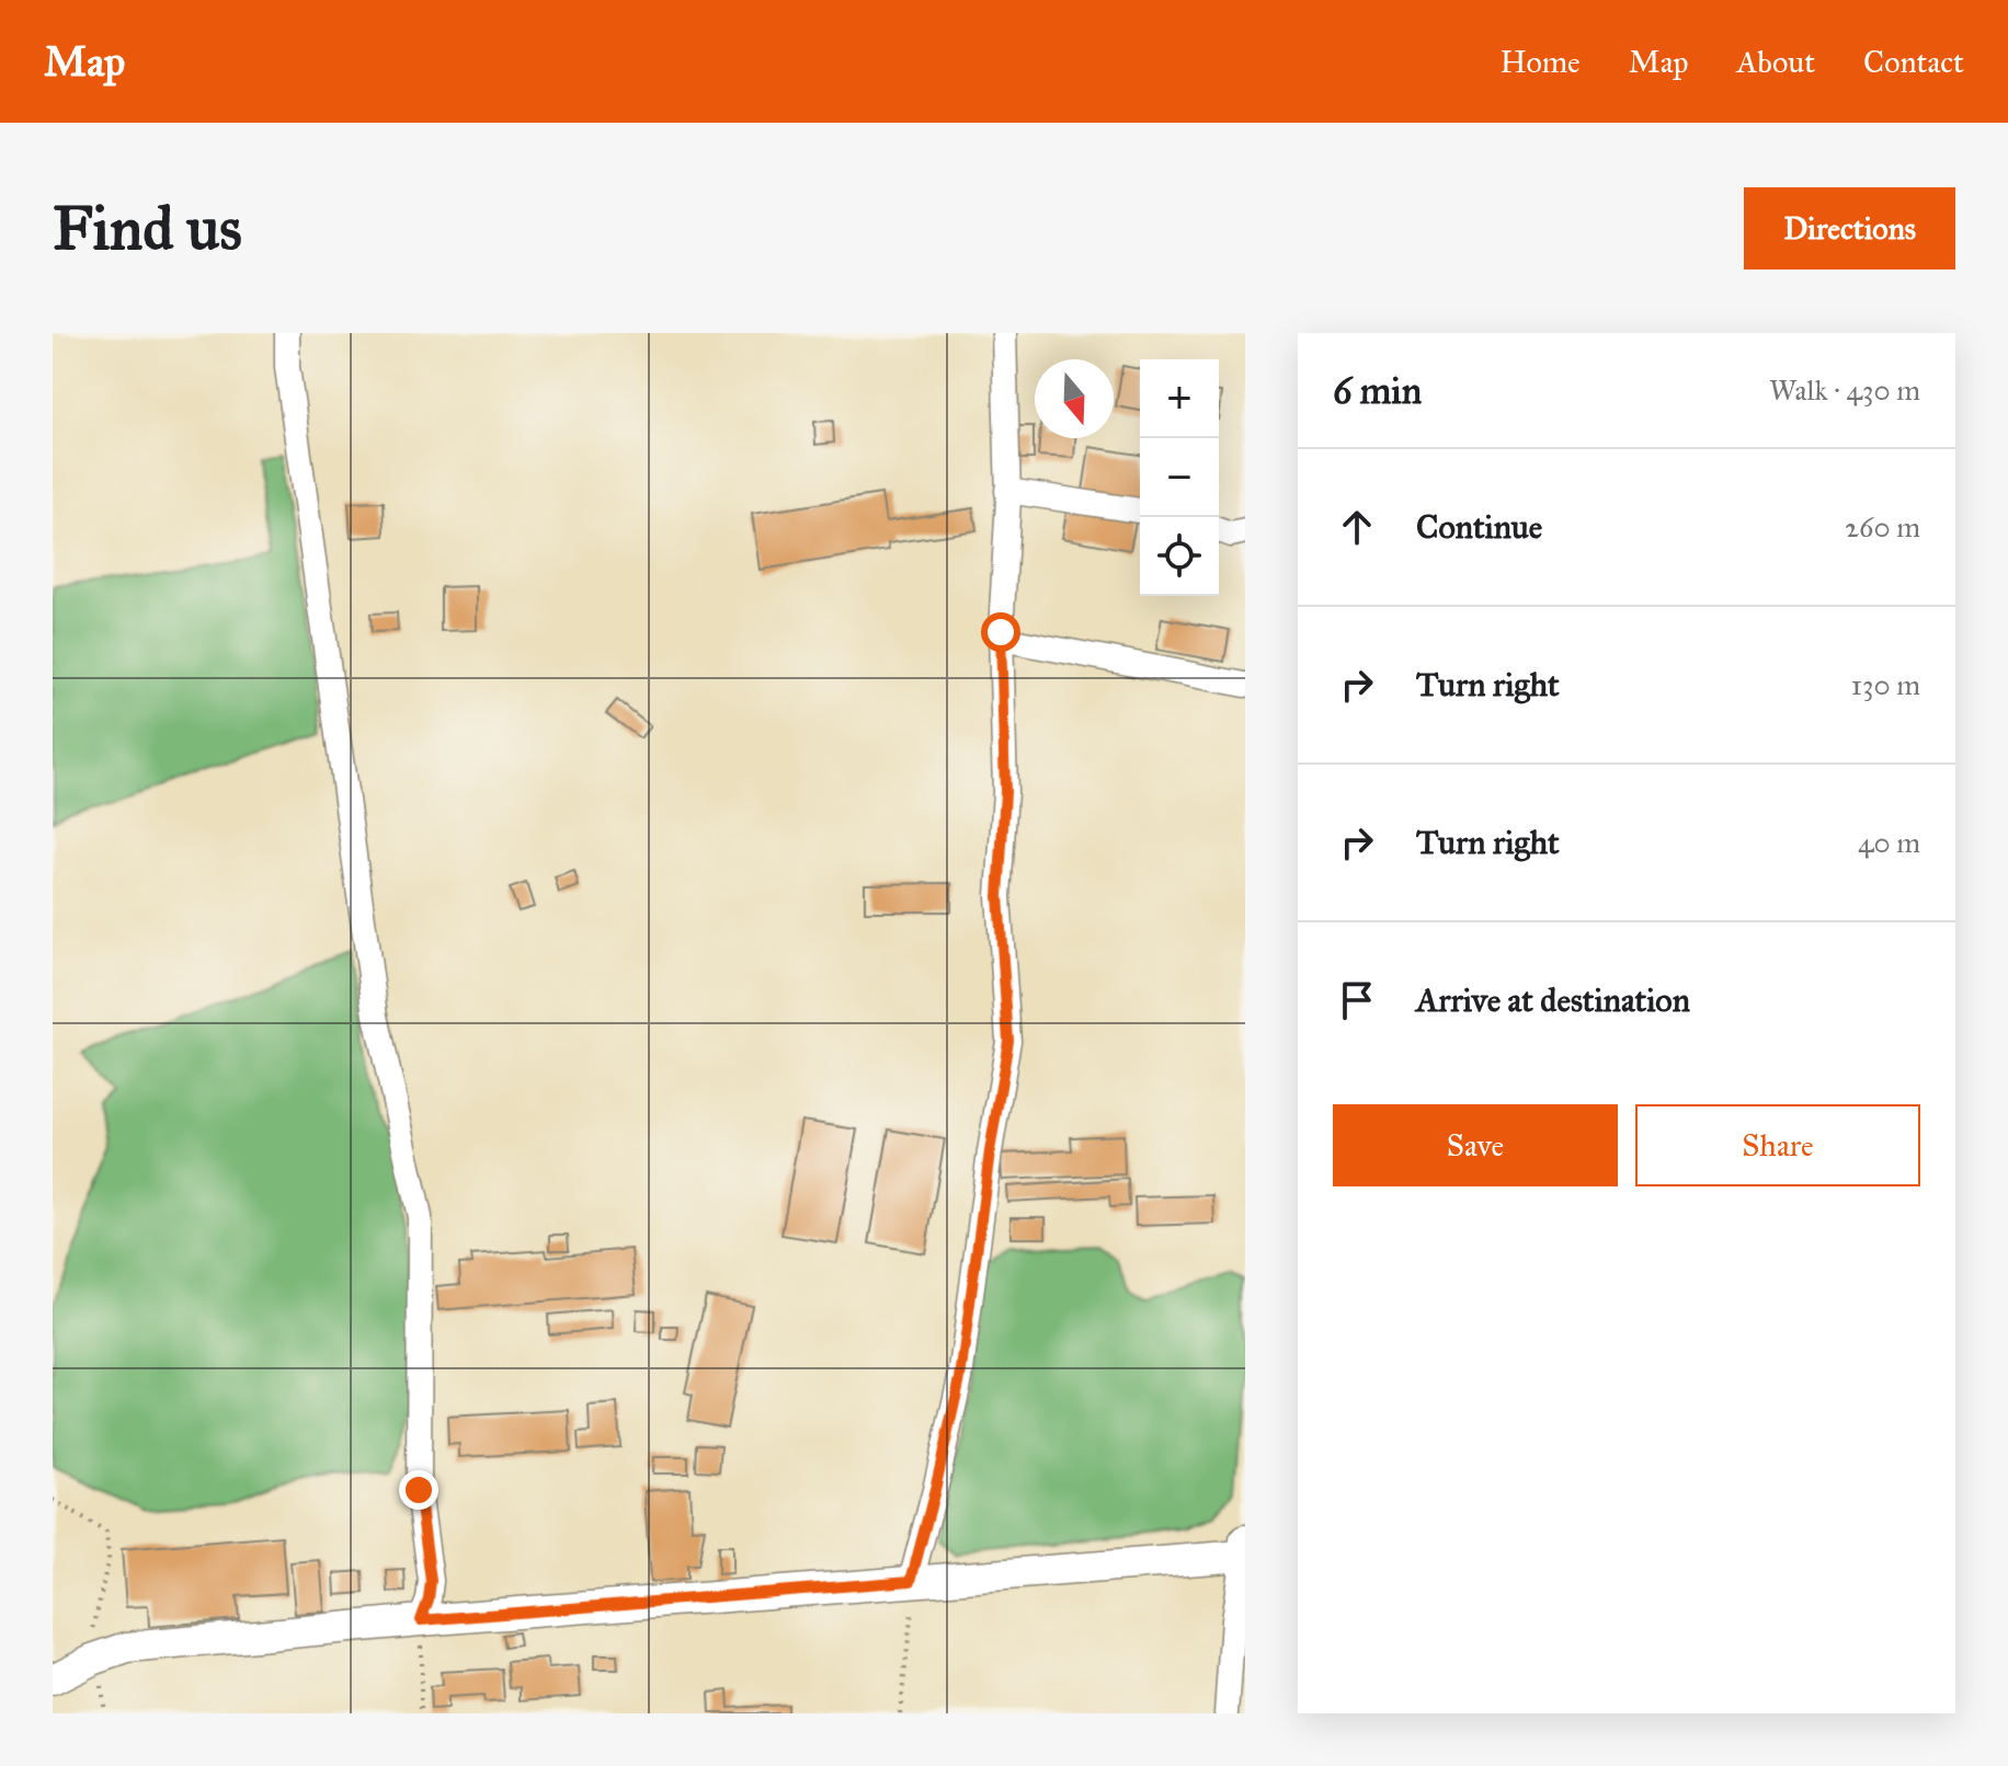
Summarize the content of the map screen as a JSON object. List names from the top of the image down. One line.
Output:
{"north":"bottom","page":{"header":"Map","nav":["Home","Map","About","Contact"],"buttons":["Directions",["Save","Share"]],"title":"Find us","heading":["6 min","Walk · 430 m"],"map_buttons":["+","−"],"list":[["Continue","260 m"],["Turn right","130 m"],["Turn right","40 m"],"Arrive at destination"]}}
